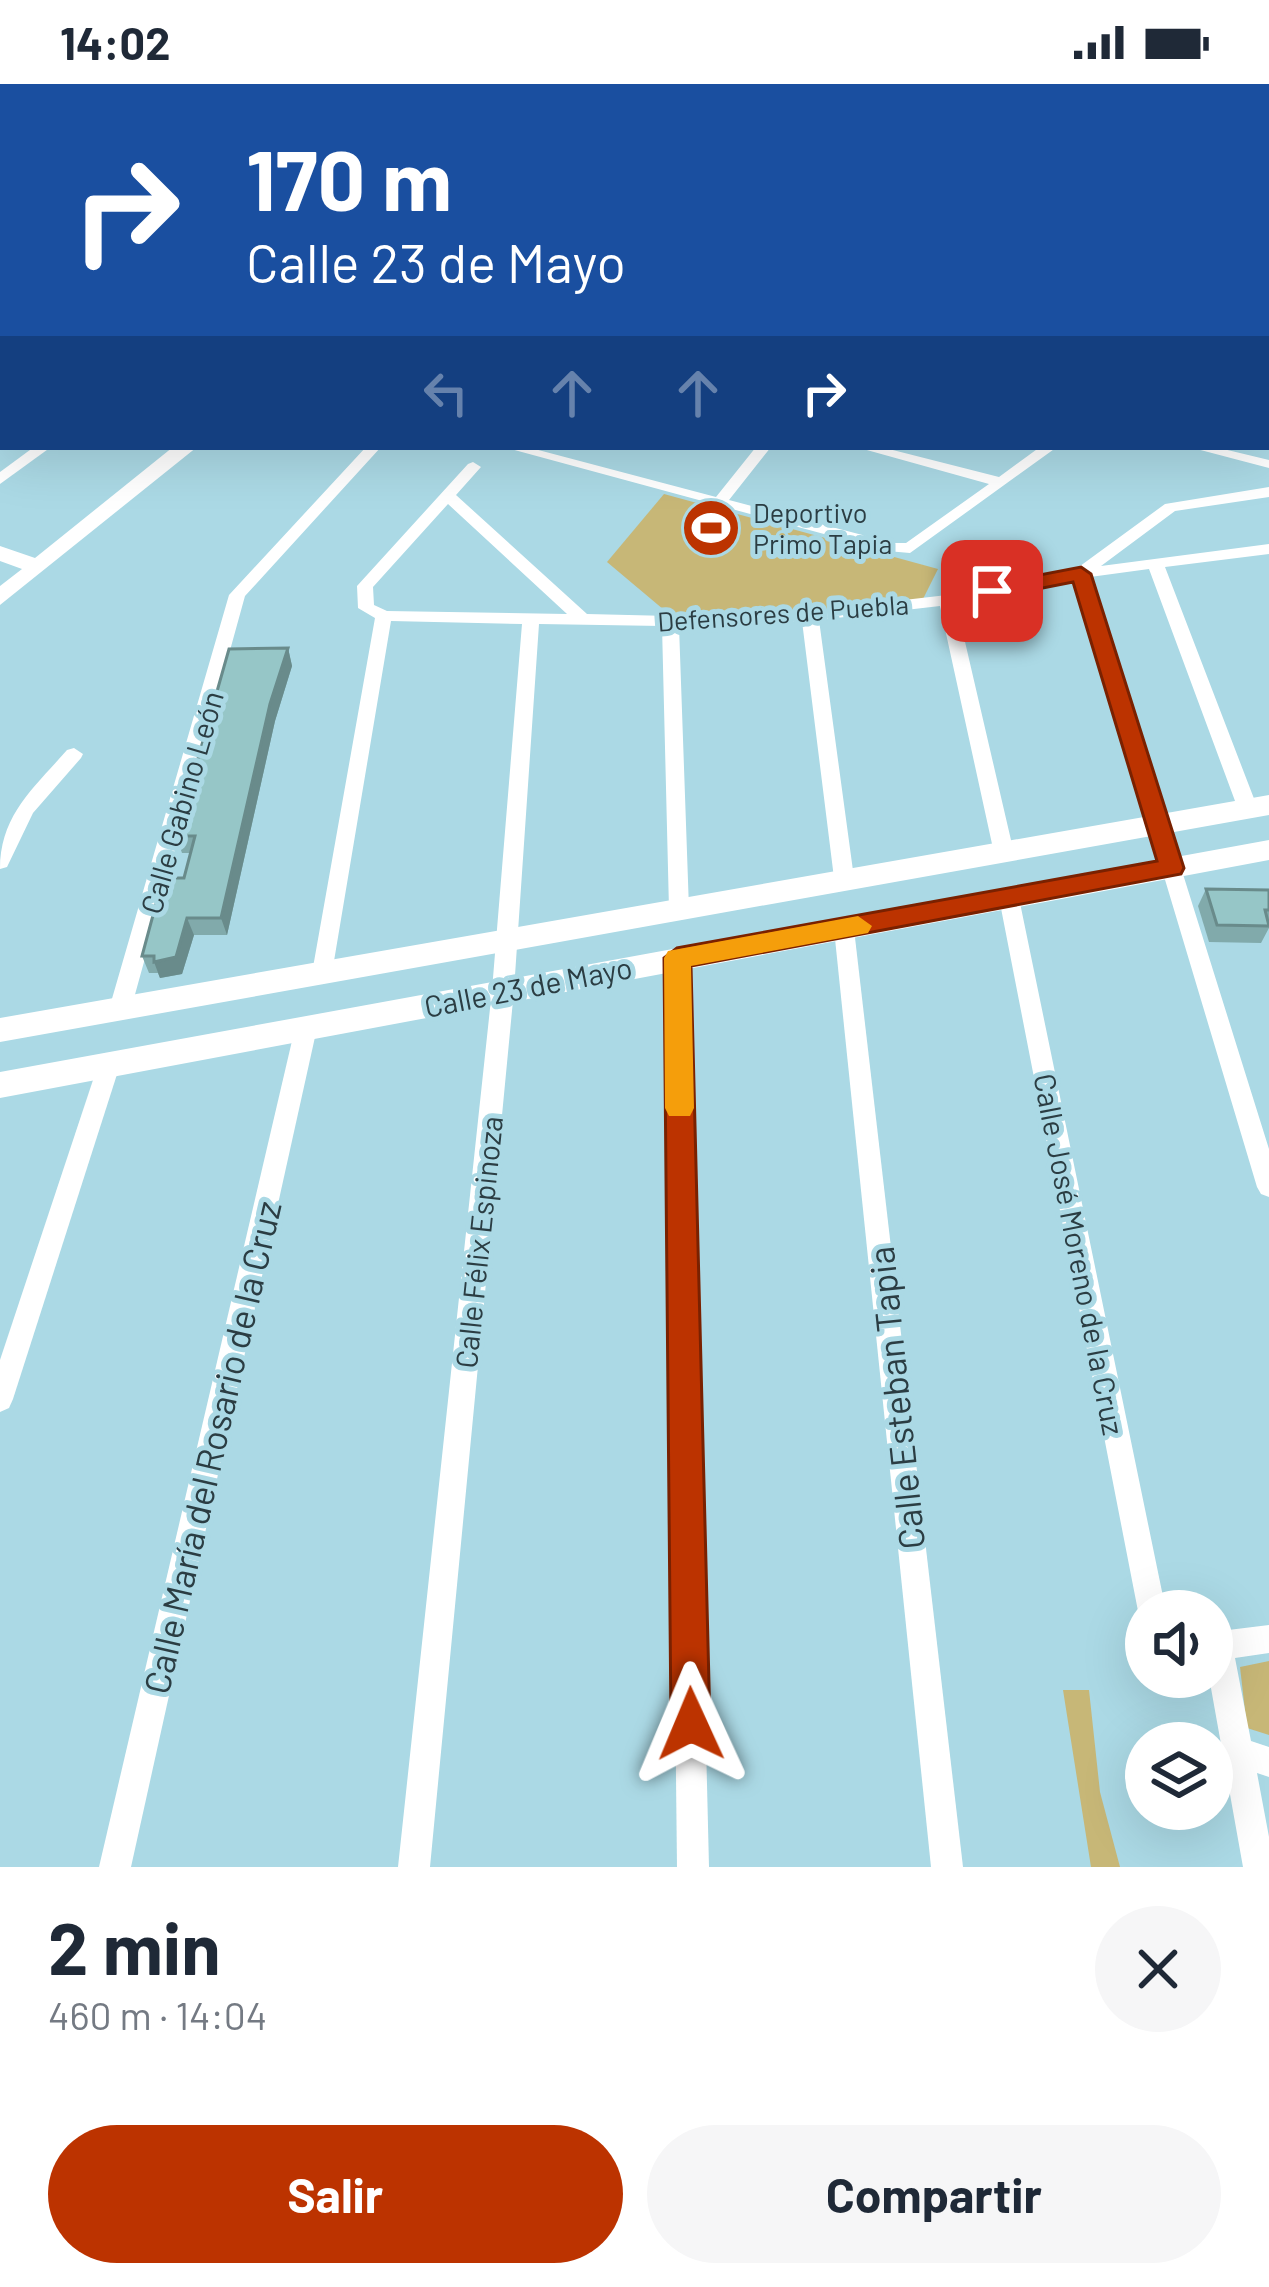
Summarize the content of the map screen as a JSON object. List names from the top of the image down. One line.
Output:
{"streets":{"street":["Defensores de Puebla","Calle Gabino León","Calle 23 de Mayo","Calle Félix Espinoza","Calle José Moreno de la Cruz","Calle Esteban Tapia","Calle María del Rosario de la Cruz"]},"crossings":[["Defensores de Puebla","Calle Félix Espinoza"],["Calle Gabino León","Calle 23 de Mayo"],["Calle 23 de Mayo","Calle Félix Espinoza"],["Calle 23 de Mayo","Calle José Moreno de la Cruz"],["Calle 23 de Mayo","Calle Esteban Tapia"],["Calle 23 de Mayo","Calle María del Rosario de la Cruz"]],"places":{"sports":["Deportivo Primo Tapia"]},"page":{"status":"14:02","turn":["170 m","Calle 23 de Mayo"],"heading":["2 min","460 m · 14:04"],"buttons":["Salir","Compartir"]}}
